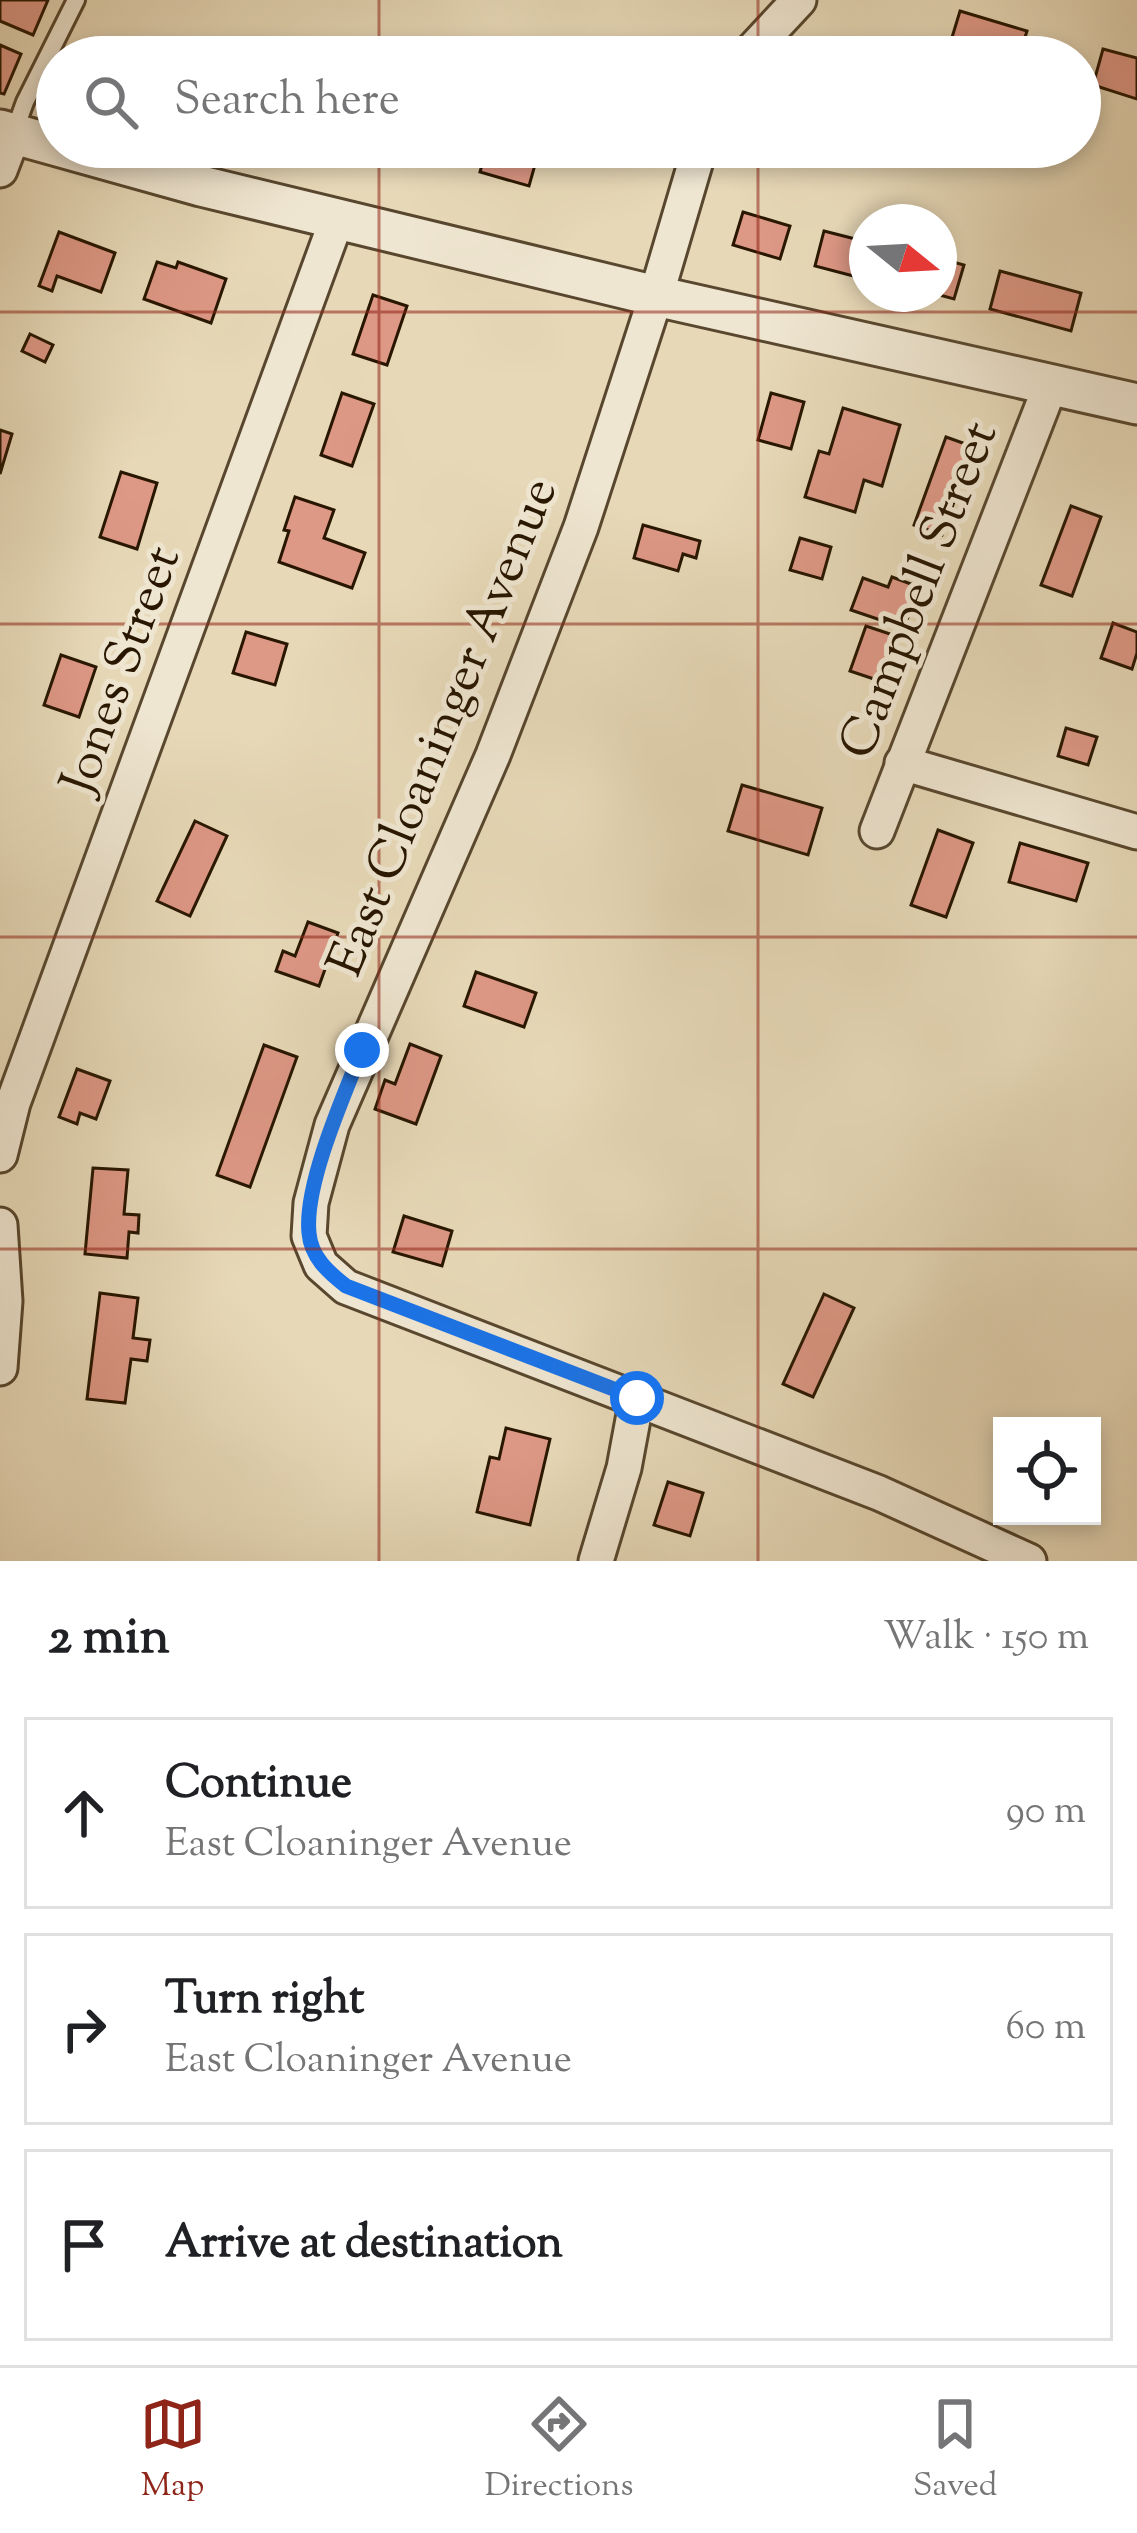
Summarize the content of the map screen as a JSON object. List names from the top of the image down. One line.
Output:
{"streets":{"street":["Campbell Street","Jones Street","East Cloaninger Avenue"]},"north":"right","page":{"search":"Search here","heading":["2 min","Walk · 150 m"],"list":[["Continue","East Cloaninger Avenue","90 m"],["Turn right","East Cloaninger Avenue","60 m"],"Arrive at destination"],"nav":["Map","Directions","Saved"]}}
